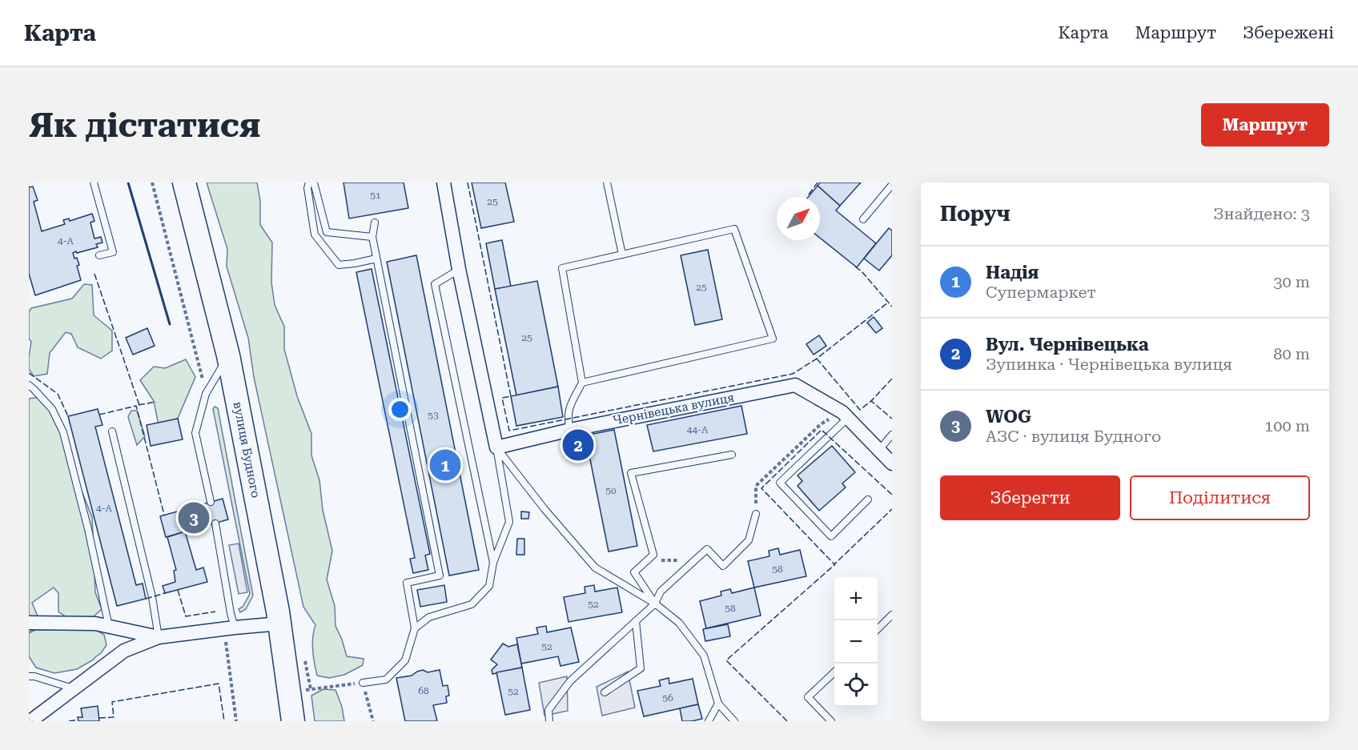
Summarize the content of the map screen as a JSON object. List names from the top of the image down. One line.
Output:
{"streets":{"highway":["вулиця Будного"],"street":["Чернівецька вулиця"]},"house_numbers":["51","25","4-А","25","25","53","44-А","50","4-А","58","52","58","52","68","52","56"],"north":"top right","page":{"header":"Карта","nav":["Карта","Маршрут","Збережені"],"buttons":["Маршрут",["Зберегти","Поділитися"]],"title":"Як дістатися","heading":["Поруч","Знайдено: 3"],"list":[{"mark":"1","name":"Надія","note":"Супермаркет","value":"30 m"},{"mark":"2","name":"Вул. Чернівецька","note":"Зупинка · Чернівецька вулиця","value":"80 m"},{"mark":"3","name":"WOG","note":"АЗС · вулиця Будного","value":"100 m"}],"pins":["2","1","3"],"map_buttons":["+","−"]}}
